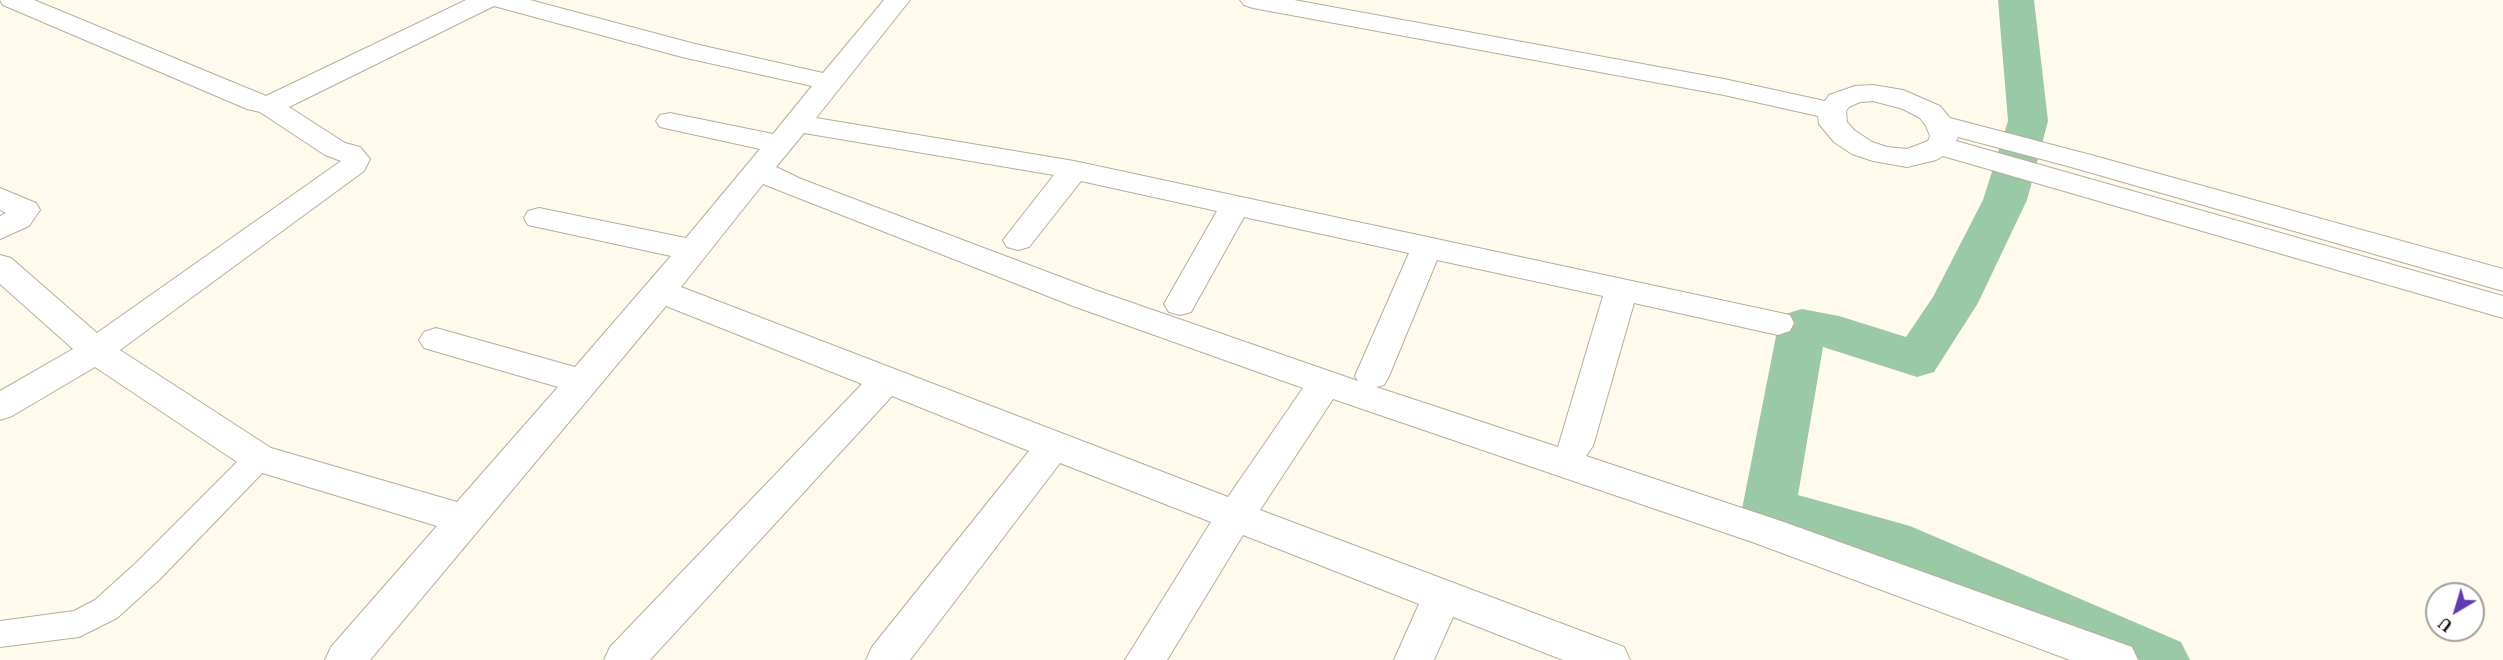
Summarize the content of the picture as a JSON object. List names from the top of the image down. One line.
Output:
{"north":"bottom left"}
